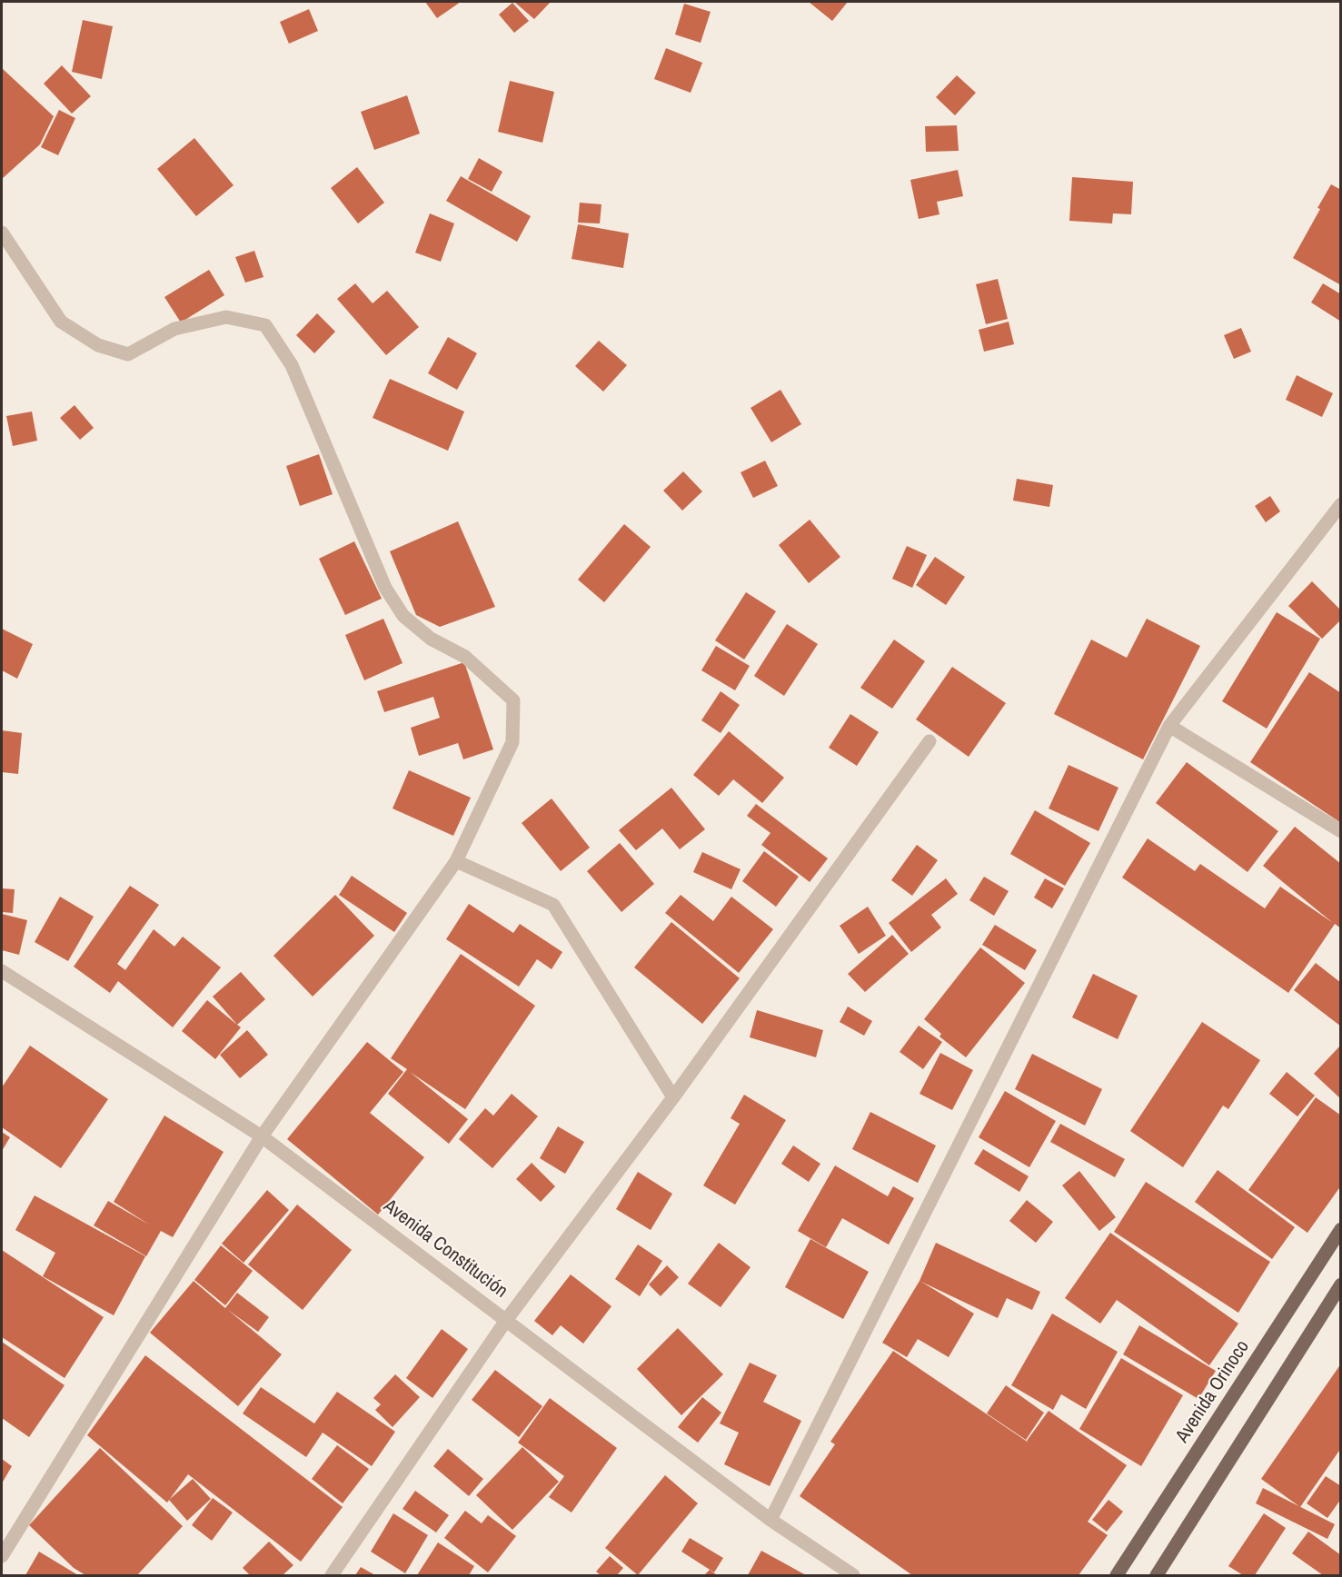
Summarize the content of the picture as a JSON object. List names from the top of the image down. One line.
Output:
{"streets":{"main road":["Avenida Orinoco"],"street":["Avenida Constitución"]}}
